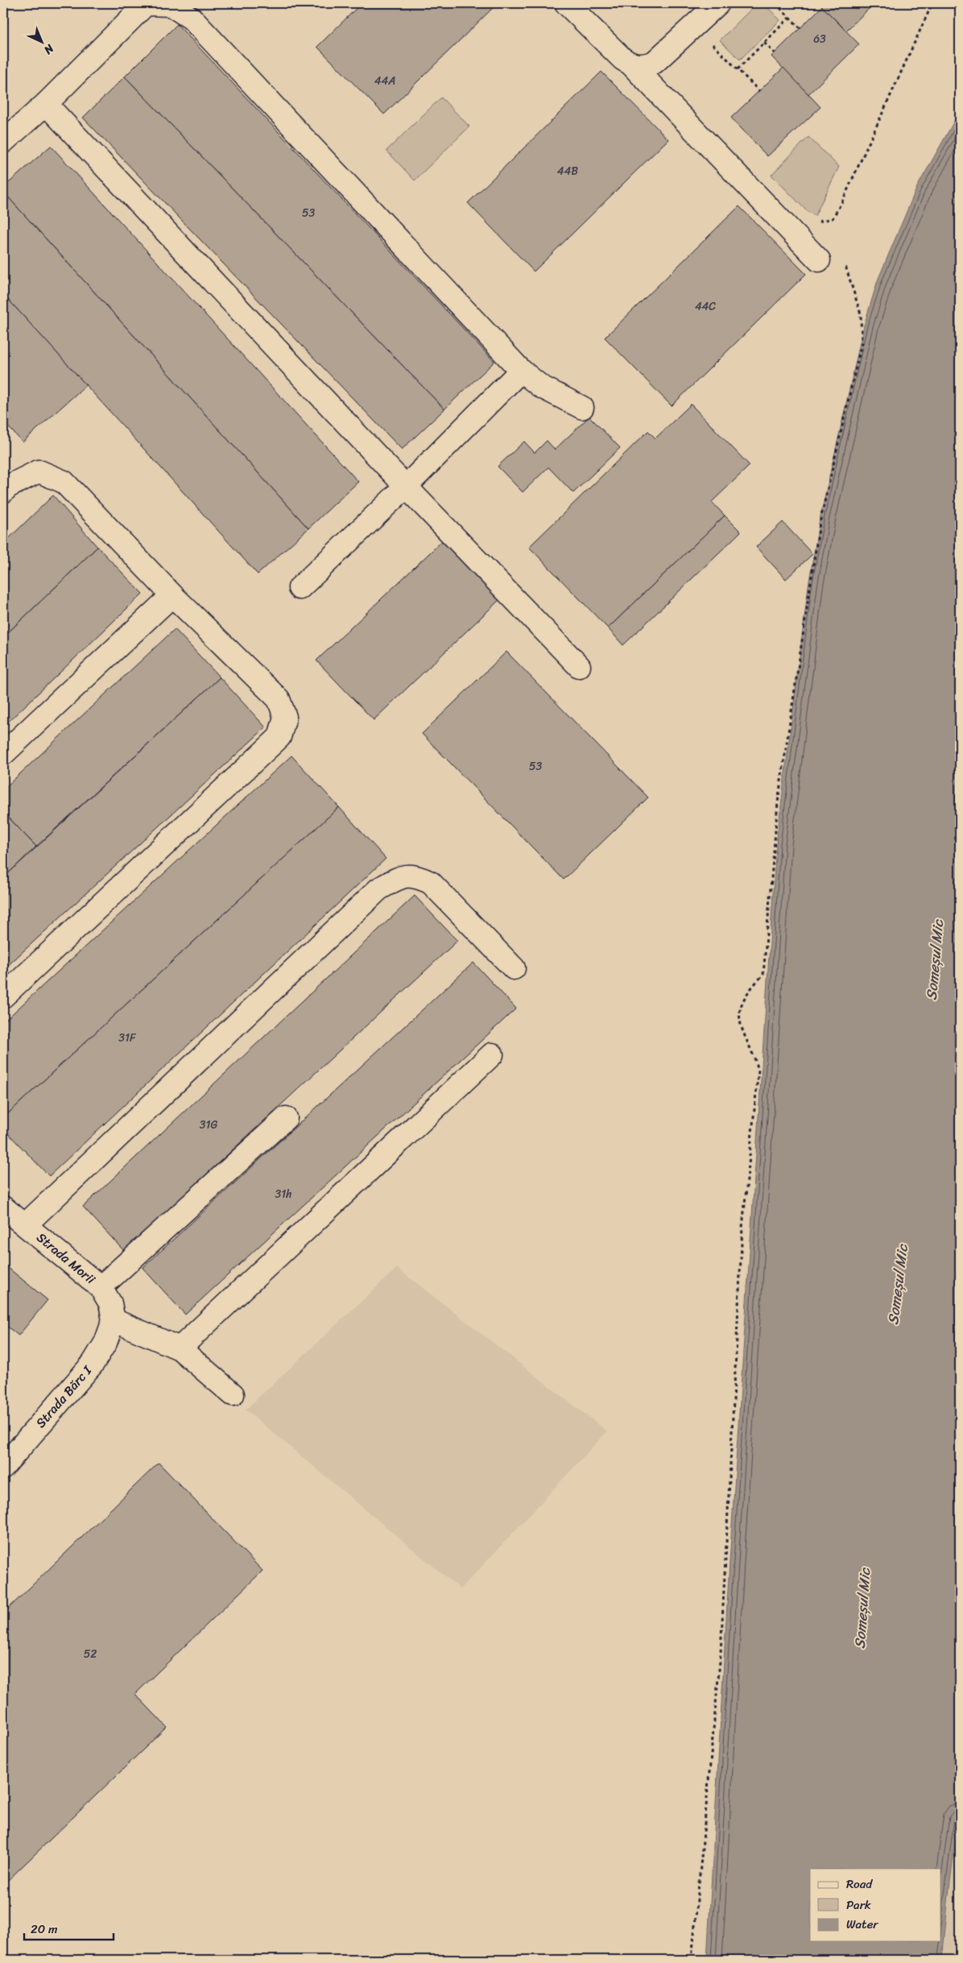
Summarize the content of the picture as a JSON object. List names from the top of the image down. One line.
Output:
{"streets":{"street":["Strada Morii","Strada Bărc I"]},"crossings":[["Strada Morii","Strada Bărc I"]],"water":["Someșul Mic"],"house_numbers":["63","44A","44B","53","44C","53","31F","31G","31h","52"],"legend":["Road","Park","Water"],"scale_bar":"20 m","north":"bottom right"}
